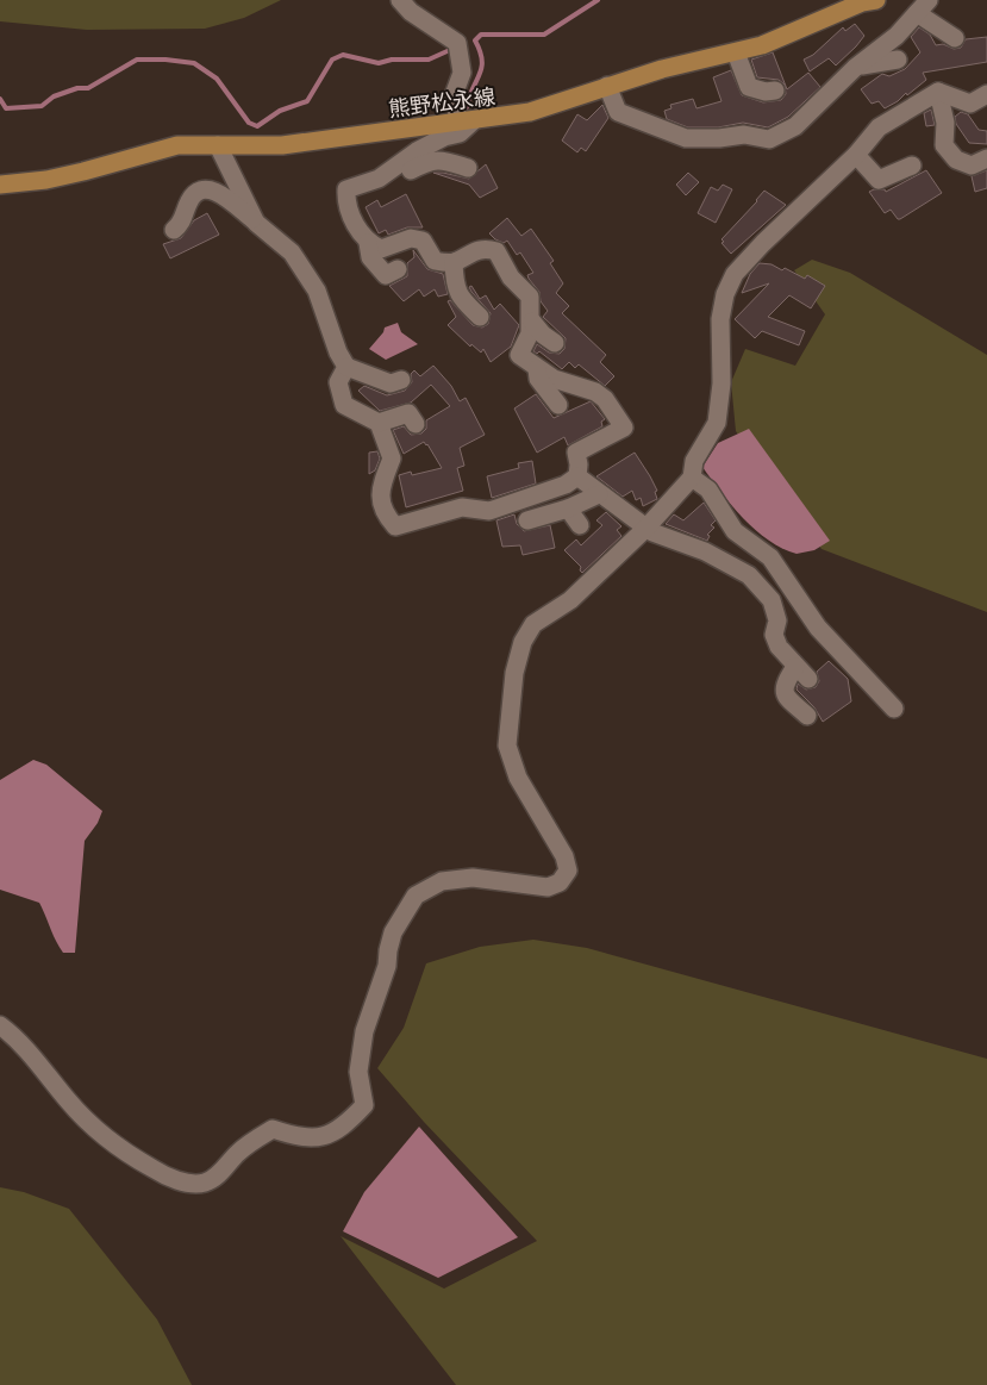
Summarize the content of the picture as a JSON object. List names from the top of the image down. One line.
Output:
{"streets":{"main road":["熊野松永線"]}}
